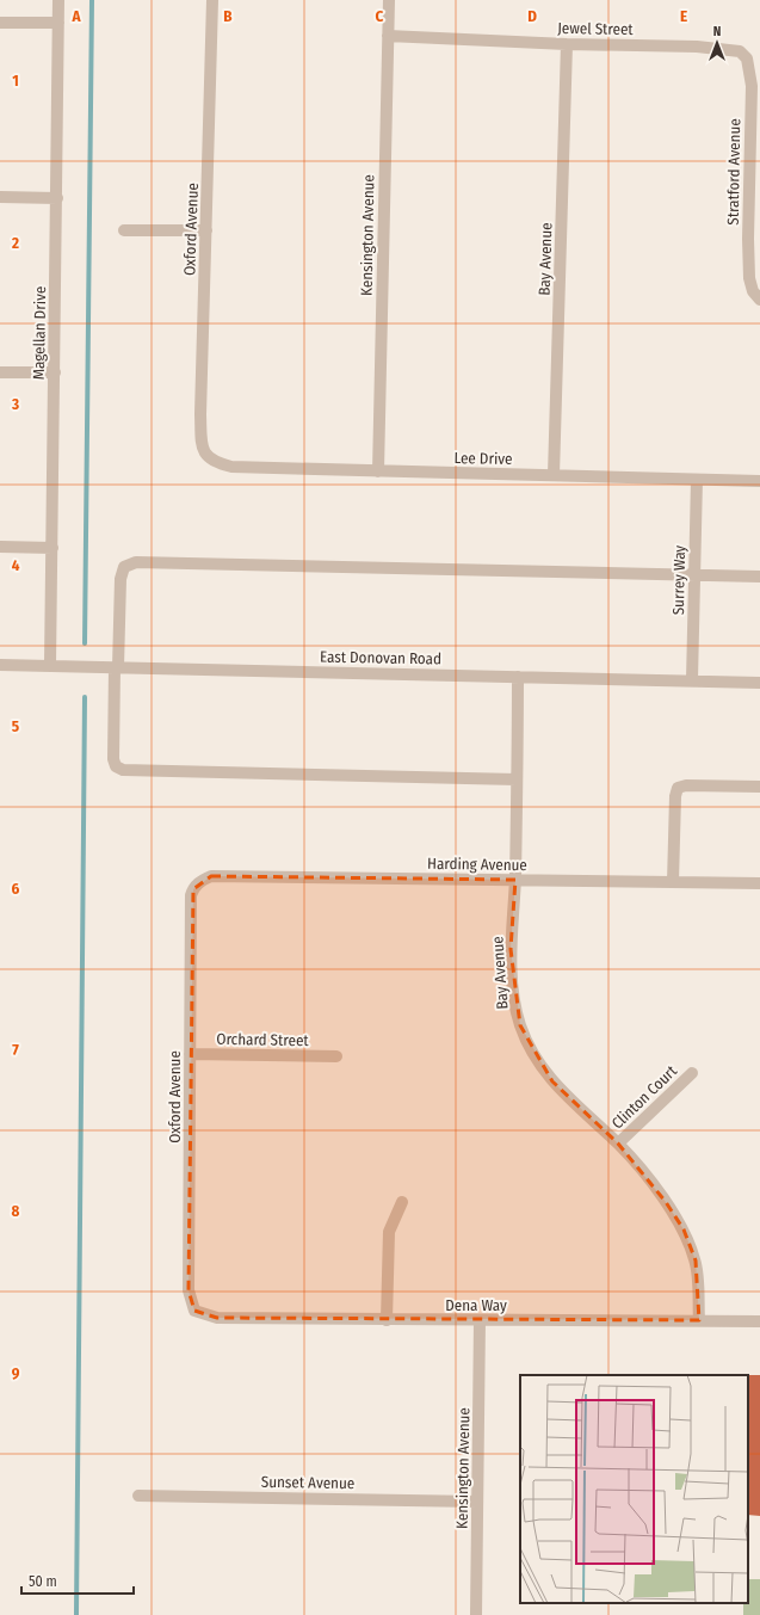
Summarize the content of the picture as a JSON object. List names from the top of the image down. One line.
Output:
{"streets":{"street":["Jewel Street","Stratford Avenue","Oxford Avenue","Kensington Avenue","Bay Avenue","Magellan Drive","Lee Drive","Surrey Way","East Donovan Road","Harding Avenue","Orchard Street","Clinton Court","Dena Way","Sunset Avenue"]},"crossings":[["Jewel Street","Stratford Avenue"],["Jewel Street","Kensington Avenue"],["Jewel Street","Bay Avenue"],["Oxford Avenue","Lee Drive"],["Oxford Avenue","Harding Avenue"],["Oxford Avenue","Orchard Street"],["Oxford Avenue","Dena Way"],["Kensington Avenue","Lee Drive"],["Kensington Avenue","Dena Way"],["Kensington Avenue","Sunset Avenue"],["Bay Avenue","Lee Drive"],["Bay Avenue","East Donovan Road"],["Bay Avenue","Harding Avenue"],["Bay Avenue","Clinton Court"],["Bay Avenue","Dena Way"],["Magellan Drive","East Donovan Road"],["Lee Drive","Surrey Way"],["Surrey Way","East Donovan Road"]],"scale_bar":"50 m","north":"top","grid":{"columns":["A","B","C","D","E"],"rows":["1","2","3","4","5","6","7","8","9"]}}
